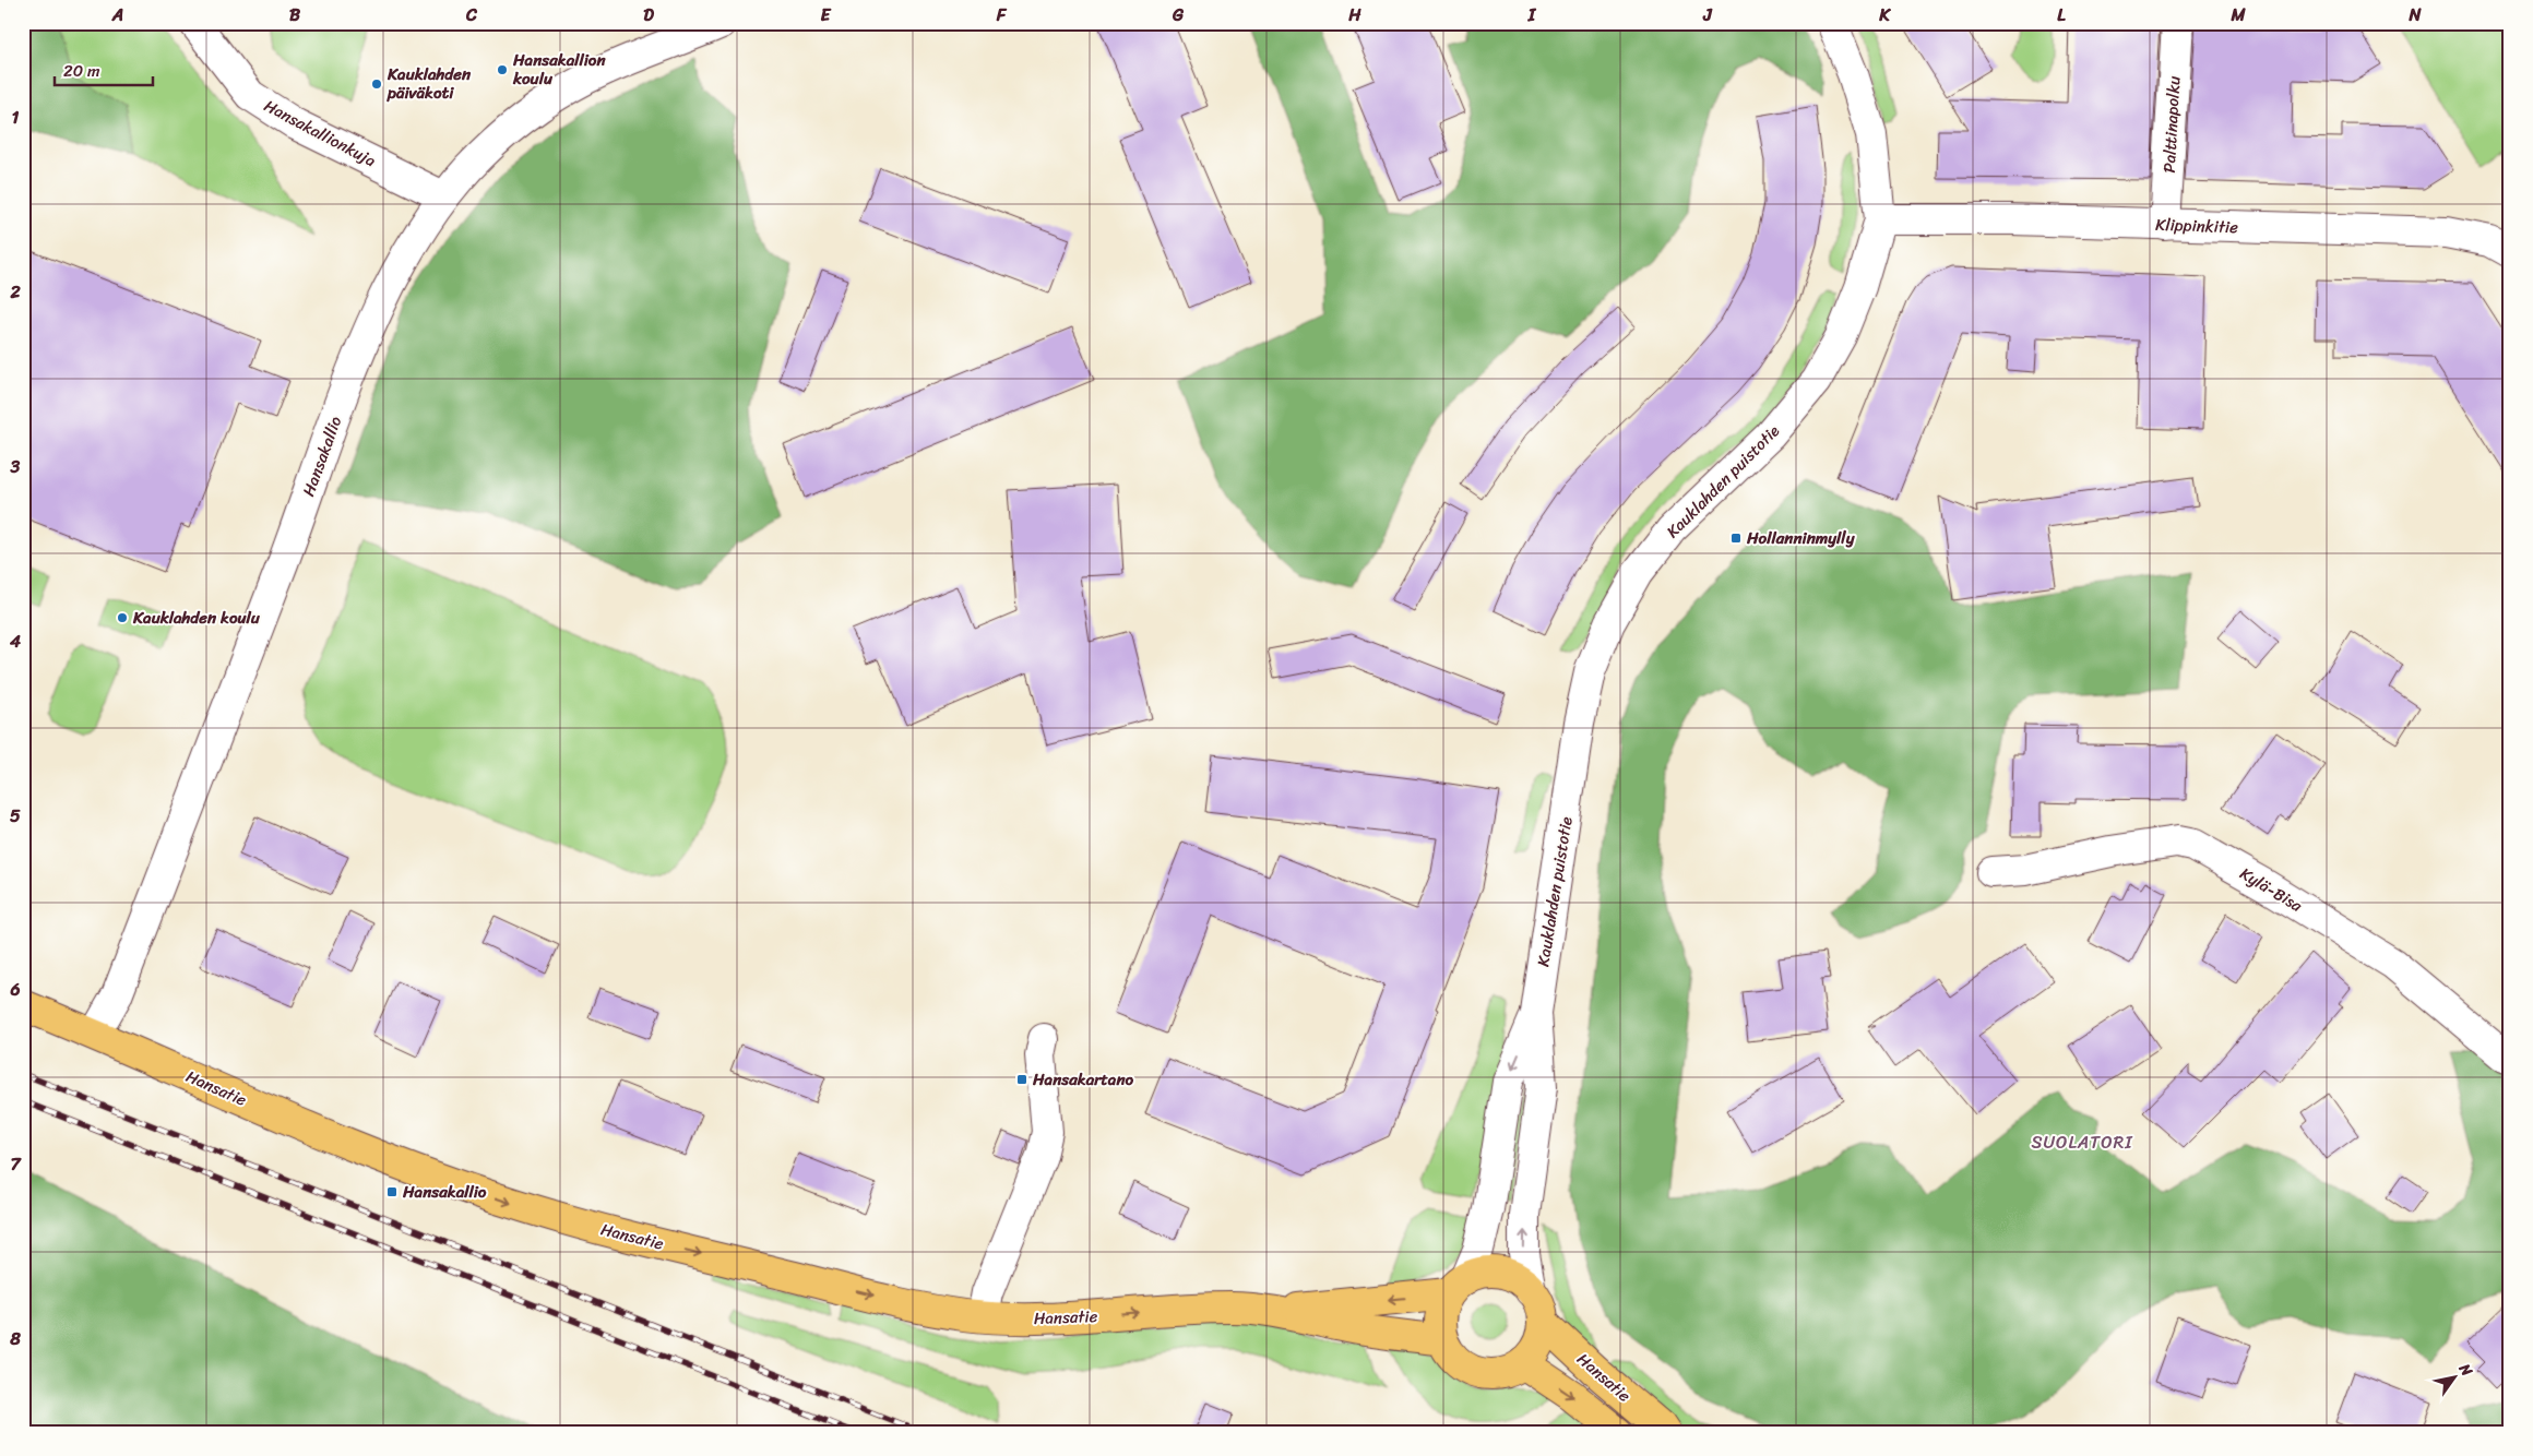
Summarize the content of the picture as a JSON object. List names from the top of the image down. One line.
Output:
{"streets":{"main road":["Hansatie"],"street":["Palttinapolku","Hansakallionkuja","Klippinkitie","Hansakallio","Kauklahden puistotie","Kylä-Bisa"]},"crossings":[["Palttinapolku","Klippinkitie"],["Hansakallionkuja","Hansakallio"],["Klippinkitie","Kauklahden puistotie"],["Hansakallio","Hansatie"],["Kauklahden puistotie","Hansatie"]],"districts":["SUOLATORI"],"places":{"other":["Hansakallion koulu","Kauklahden päiväkoti","Kauklahden koulu"],"transit":["Hollanninmylly","Hansakartano","Hansakallio"]},"scale_bar":"20 m","north":"top right","grid":{"columns":["A","B","C","D","E","F","G","H","I","J","K","L","M","N"],"rows":["1","2","3","4","5","6","7","8"]}}
